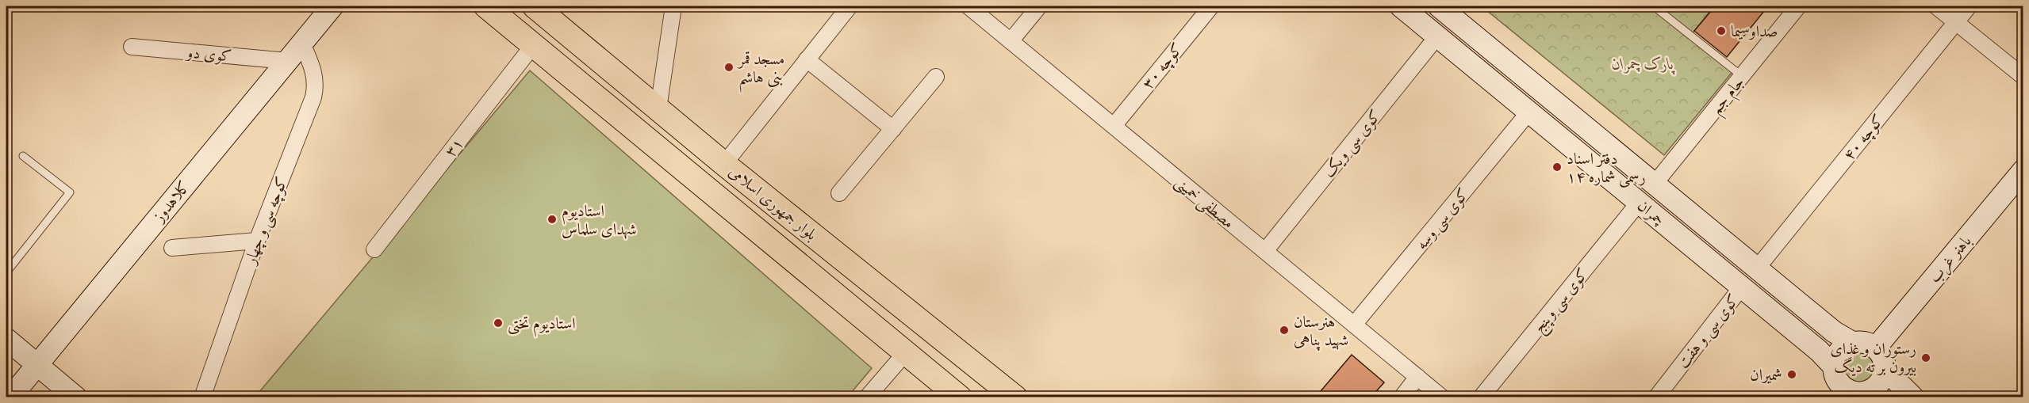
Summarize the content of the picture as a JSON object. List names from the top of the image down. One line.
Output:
{"streets":{"main road":["بلوار جمهوری اسلامی"],"street":["کوی دو","کوچه ۳۰","جام جم","کوچه ۴۰","کوی سی ویک","۳۱","کلاهدوز","مصطفی خمینی","چمران","کوی سی وسه","کوچه سی و چهار","باهنر غرب","کوی سی وپنج","کوی سی و هفت"]},"crossings":[["کوی دو","کلاهدوز"],["کوچه ۳۰","مصطفی خمینی"],["جام جم","چمران"],["کوچه ۴۰","چمران"],["کوی سی ویک","مصطفی خمینی"],["کوی سی ویک","چمران"],["۳۱","بلوار جمهوری اسلامی"],["کلاهدوز","کوچه سی و چهار"],["مصطفی خمینی","کوی سی وسه"],["چمران","کوی سی وسه"],["چمران","باهنر غرب"],["چمران","کوی سی وپنج"],["چمران","کوی سی و هفت"]],"parks":["پارک چمران"],"places":["صداوسیما","مسجد قمر بنی هاشم","دفتر اسناد رسمی شماره ۱۴","استادیوم شهدای سلماس","استادیوم تختی","هنرستان شهید پناهی","رستوران و غذای بیرون بر ته دیگ","شمیران"]}
